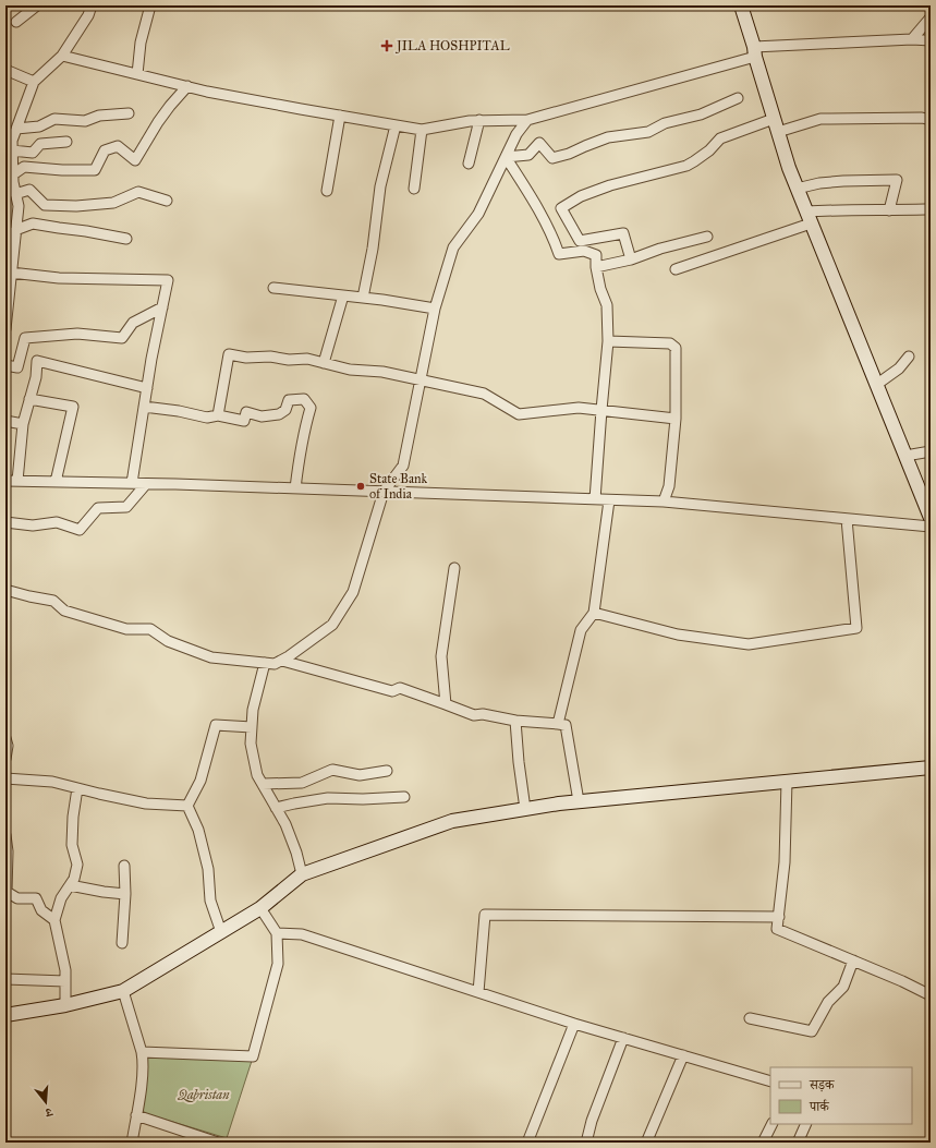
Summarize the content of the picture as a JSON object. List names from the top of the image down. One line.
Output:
{"parks":["Qabristan"],"places":{"health":["JILA HOSHPITAL"],"other":["State Bank of India"]},"legend":["सड़क","पार्क"],"north":"bottom"}
